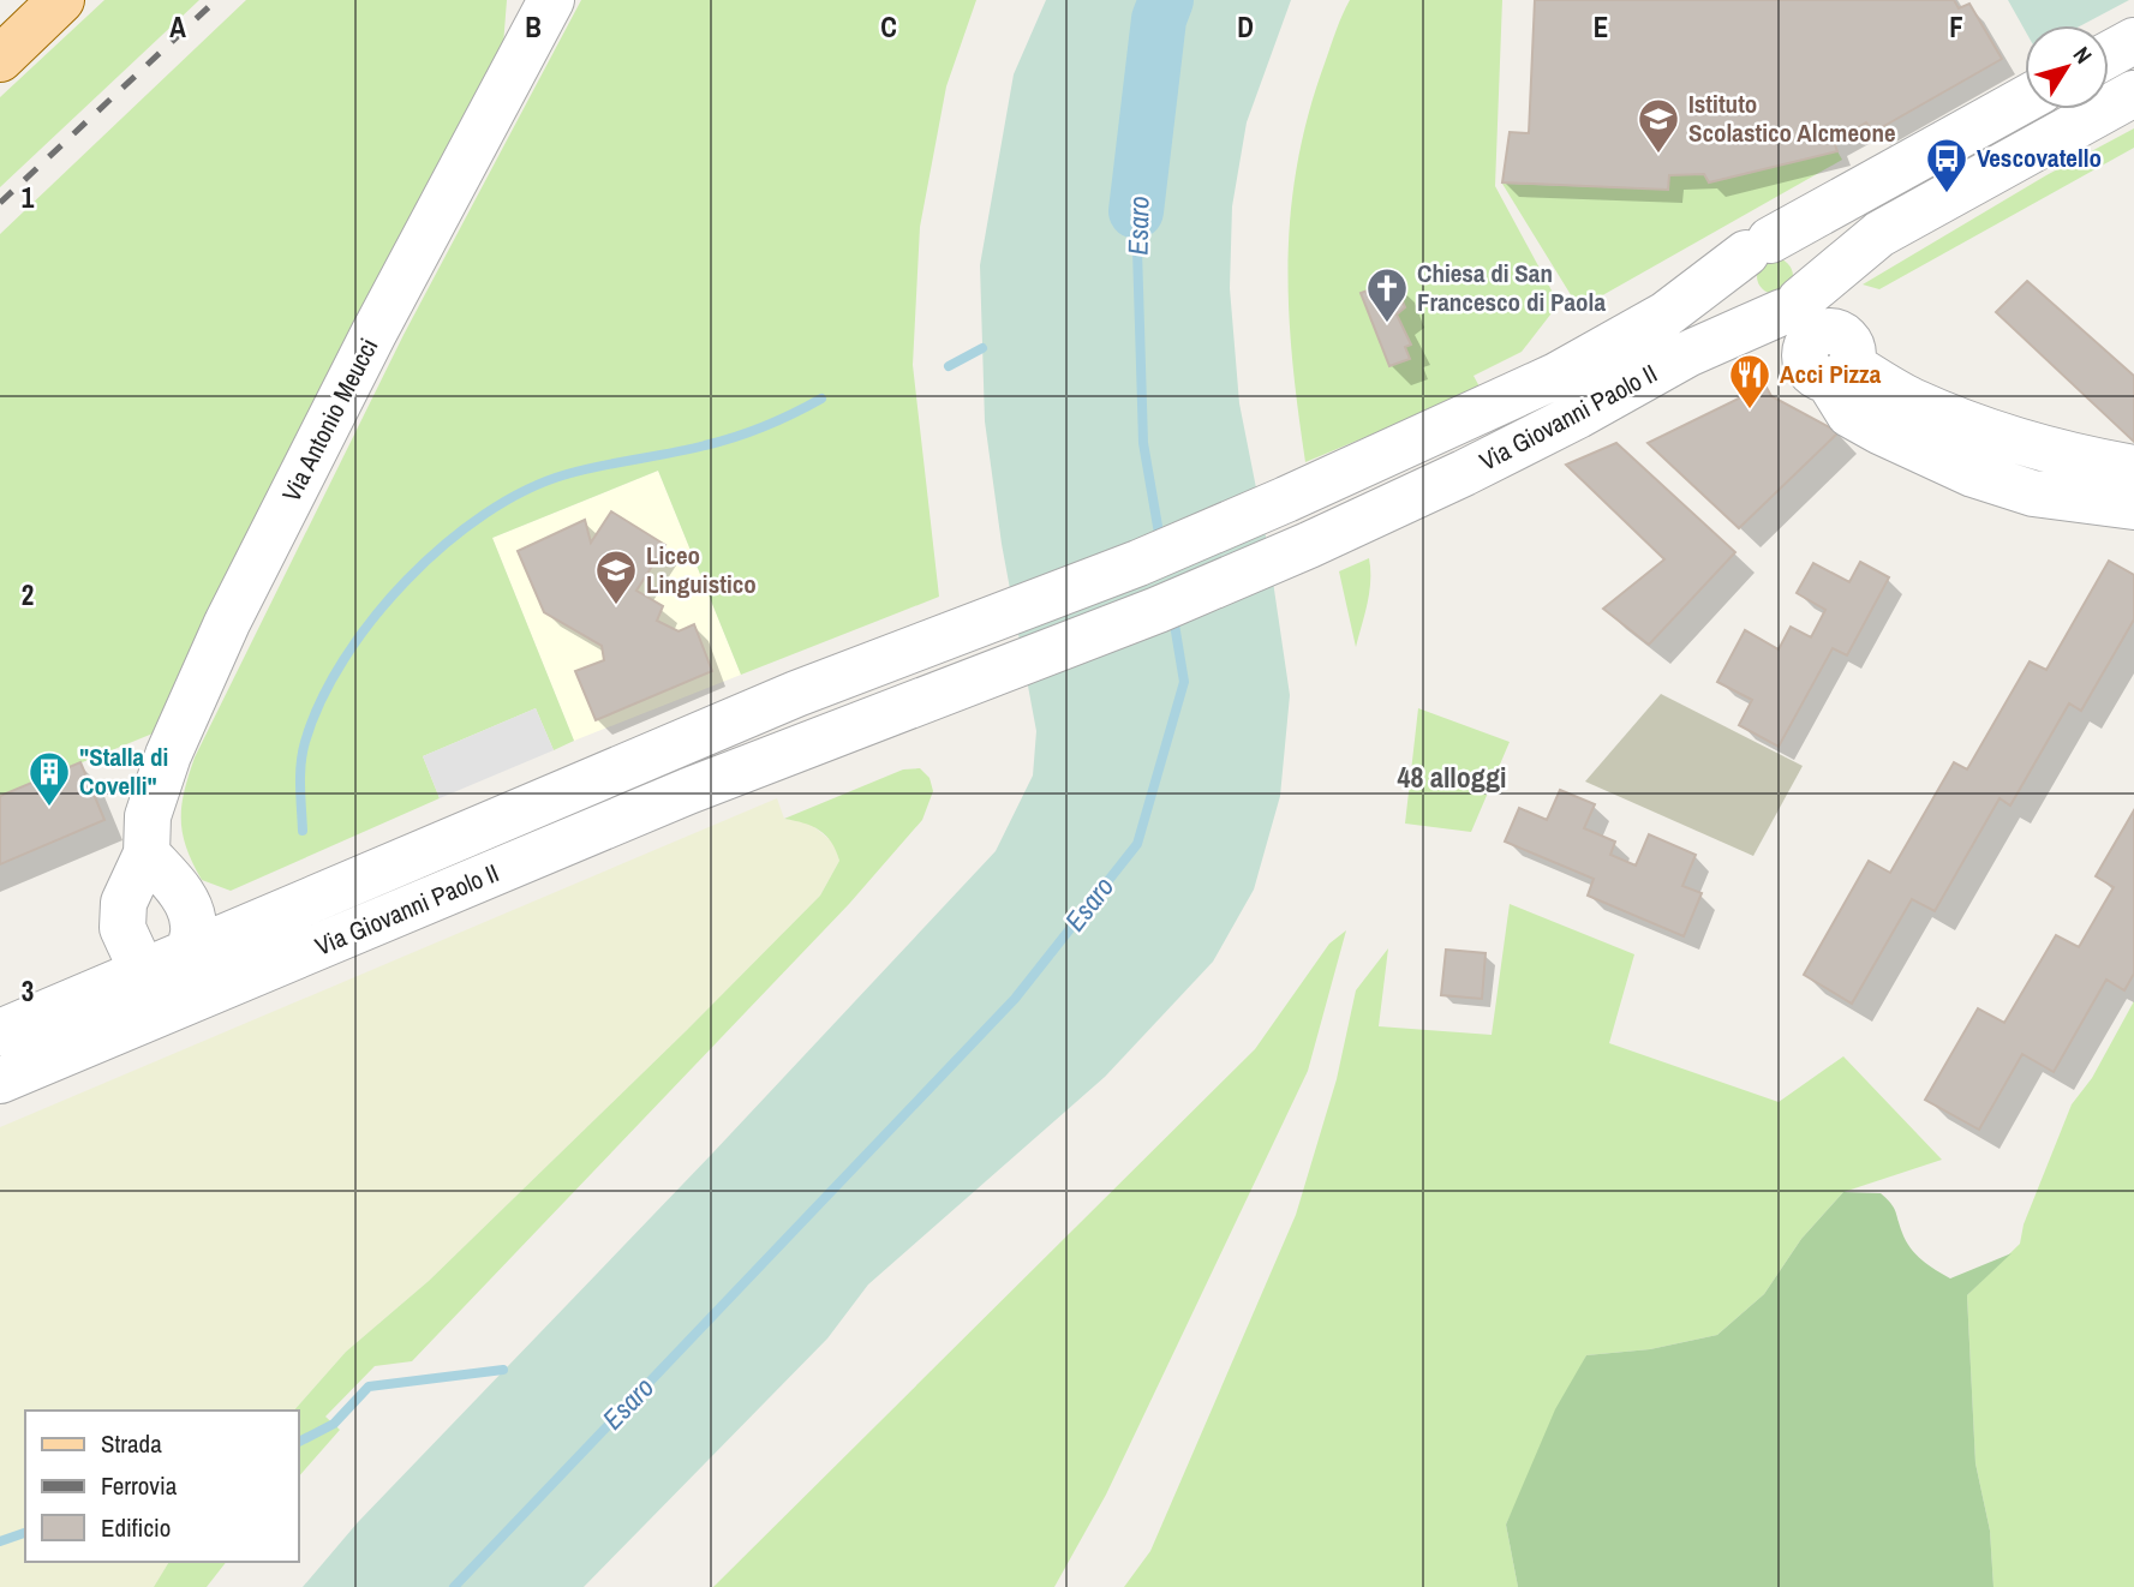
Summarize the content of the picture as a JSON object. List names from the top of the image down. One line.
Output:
{"streets":{"street":["Via Giovanni Paolo II","Via Antonio Meucci"]},"districts":["48 alloggi"],"water":["Esaro"],"places":{"school or university":["Istituto Scolastico Alcmeone","Liceo Linguistico"],"bus stop":["Vescovatello"],"church":["Chiesa di San Francesco di Paola"],"restaurant":["Acci Pizza"],"building":["\"Stalla di Covelli\""]},"legend":["Strada","Ferrovia","Edificio"],"north":"top right","grid":{"columns":["A","B","C","D","E","F"],"rows":["1","2","3"]}}
